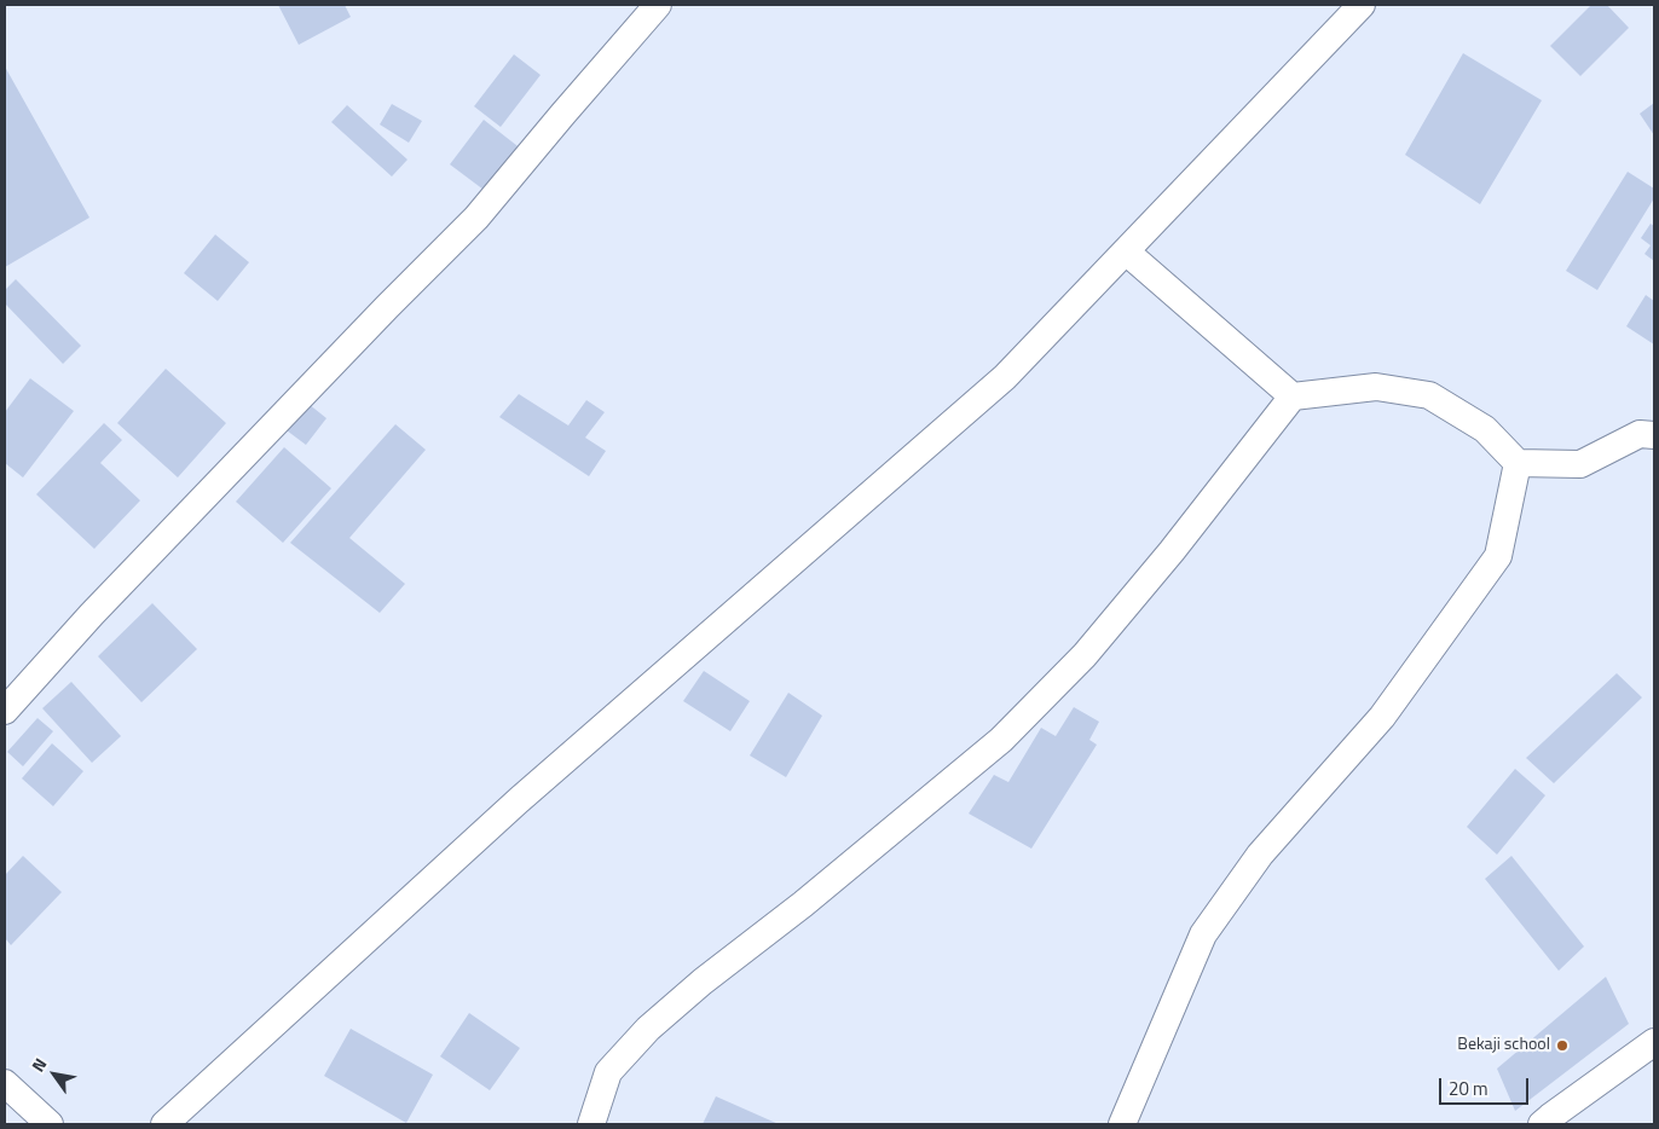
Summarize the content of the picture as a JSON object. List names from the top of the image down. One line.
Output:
{"places":["Bekaji school"],"scale_bar":"20 m","north":"top left"}
